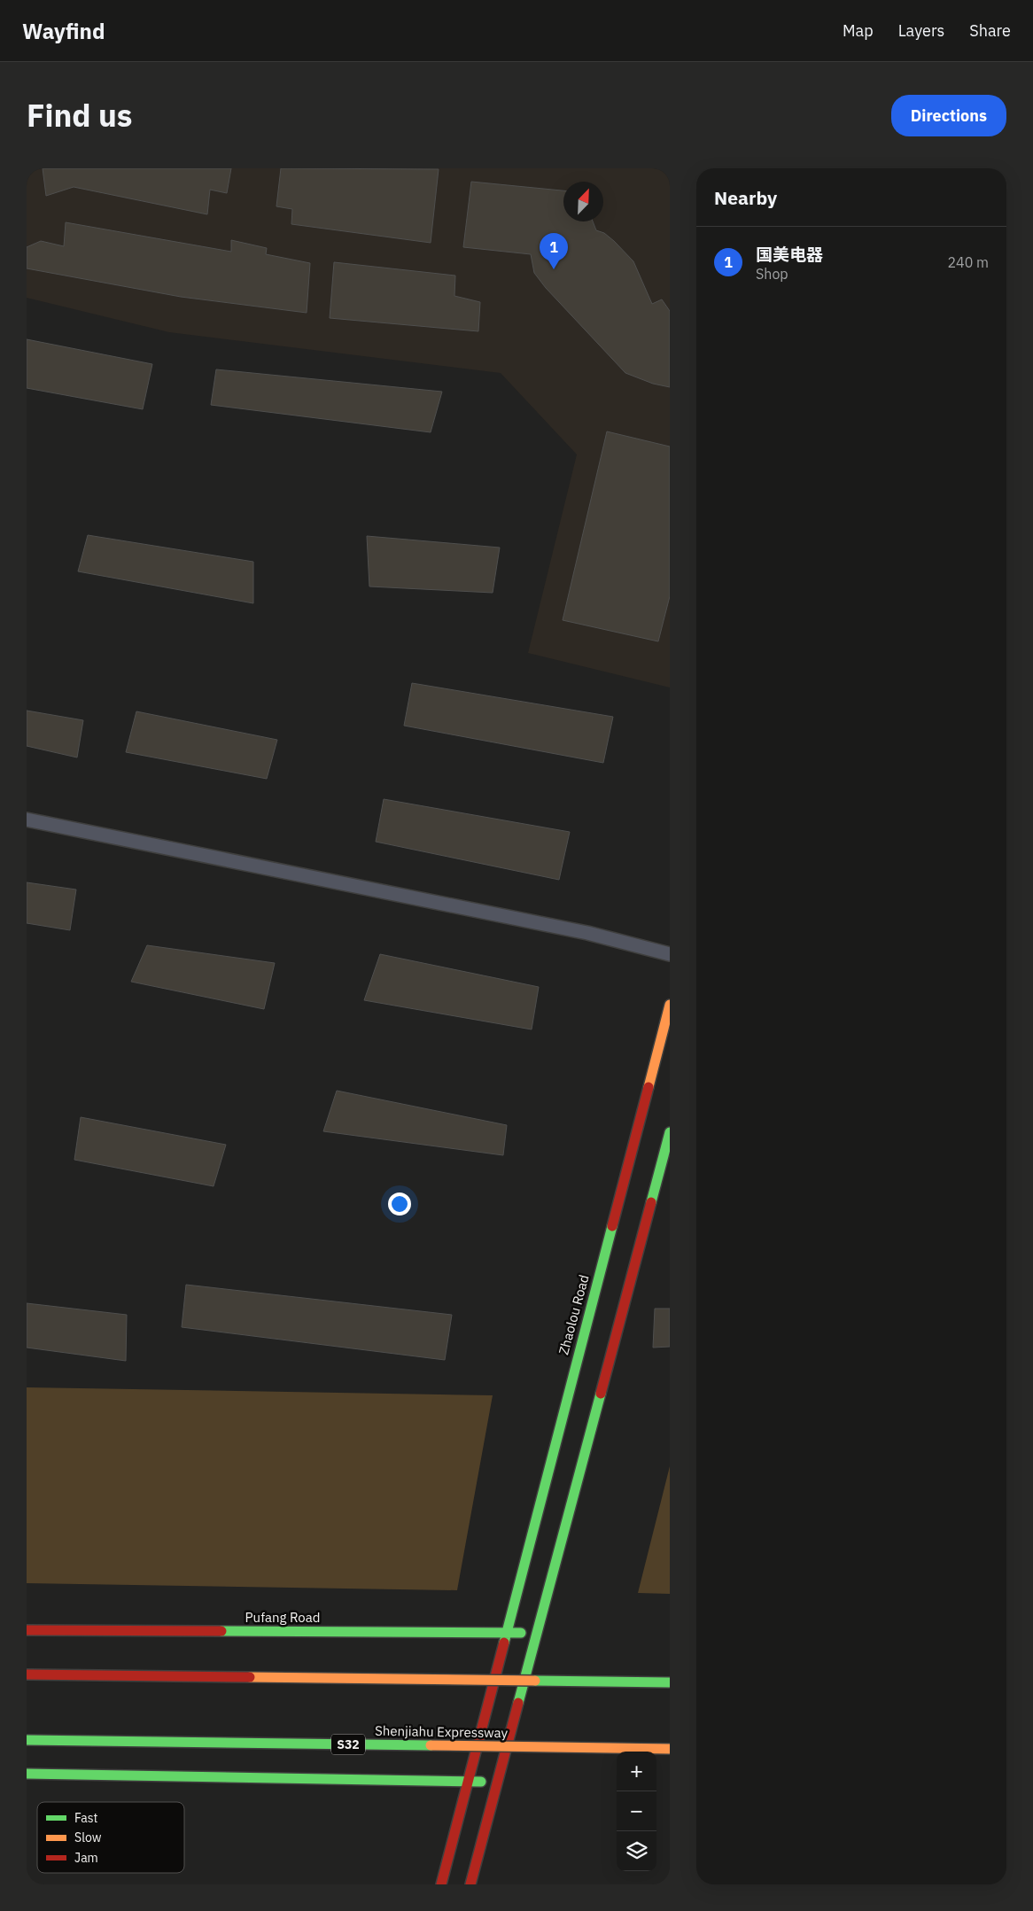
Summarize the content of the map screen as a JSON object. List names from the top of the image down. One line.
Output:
{"streets":{"main road":["Zhaolou Road","Pufang Road","Shenjiahu Expressway","S32"]},"crossings":[["Zhaolou Road","Pufang Road"]],"legend":["Fast","Slow","Jam"],"north":"top right","page":{"header":"Wayfind","nav":["Map","Layers","Share"],"title":"Find us","buttons":"Directions","heading":"Nearby","list":[{"mark":"1","name":"国美电器","note":"Shop","value":"240 m"}],"pins":"1","map_buttons":["+","−"]}}
